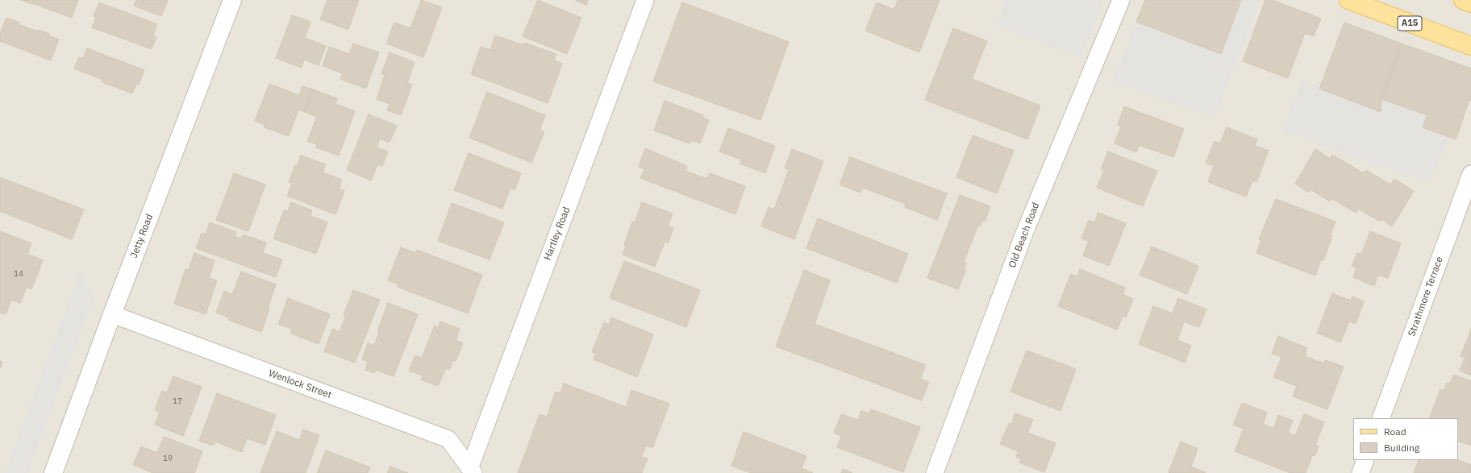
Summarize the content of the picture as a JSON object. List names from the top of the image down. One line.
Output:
{"streets":{"main road":["A15"],"street":["Hartley Road","Old Beach Road","Jetty Road","Strathmore Terrace","Wenlock Street"]},"crossings":[["Hartley Road","Wenlock Street"],["Jetty Road","Wenlock Street"]],"house_numbers":["14","17","19"],"legend":["Road","Building"]}
